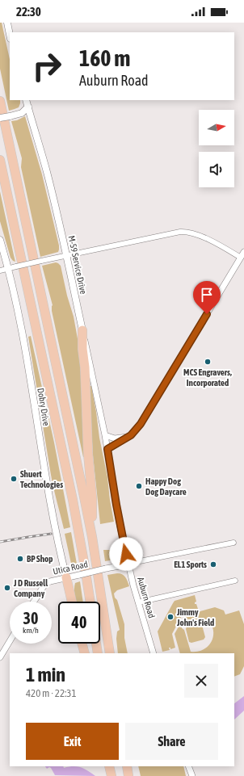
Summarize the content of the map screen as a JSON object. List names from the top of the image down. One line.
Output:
{"streets":{"main road":["M-59 Service Drive","Dobry Drive"],"street":["Utica Road","Auburn Road"]},"crossings":[["M-59 Service Drive","Auburn Road"],["Dobry Drive","Utica Road"],["Utica Road","Auburn Road"]],"places":["MCS Engravers, Incorporated","Shuert Technologies","Happy Dog Dog Daycare","BP Shop","EL1 Sports","J D Russell Company","Jimmy John's Field"],"north":"right","page":{"status":"22:30","turn":["160 m","Auburn Road"],"speed":"30 km/h","limit":"40","heading":["1 min","420 m · 22:31"],"buttons":["Exit","Share"]}}
